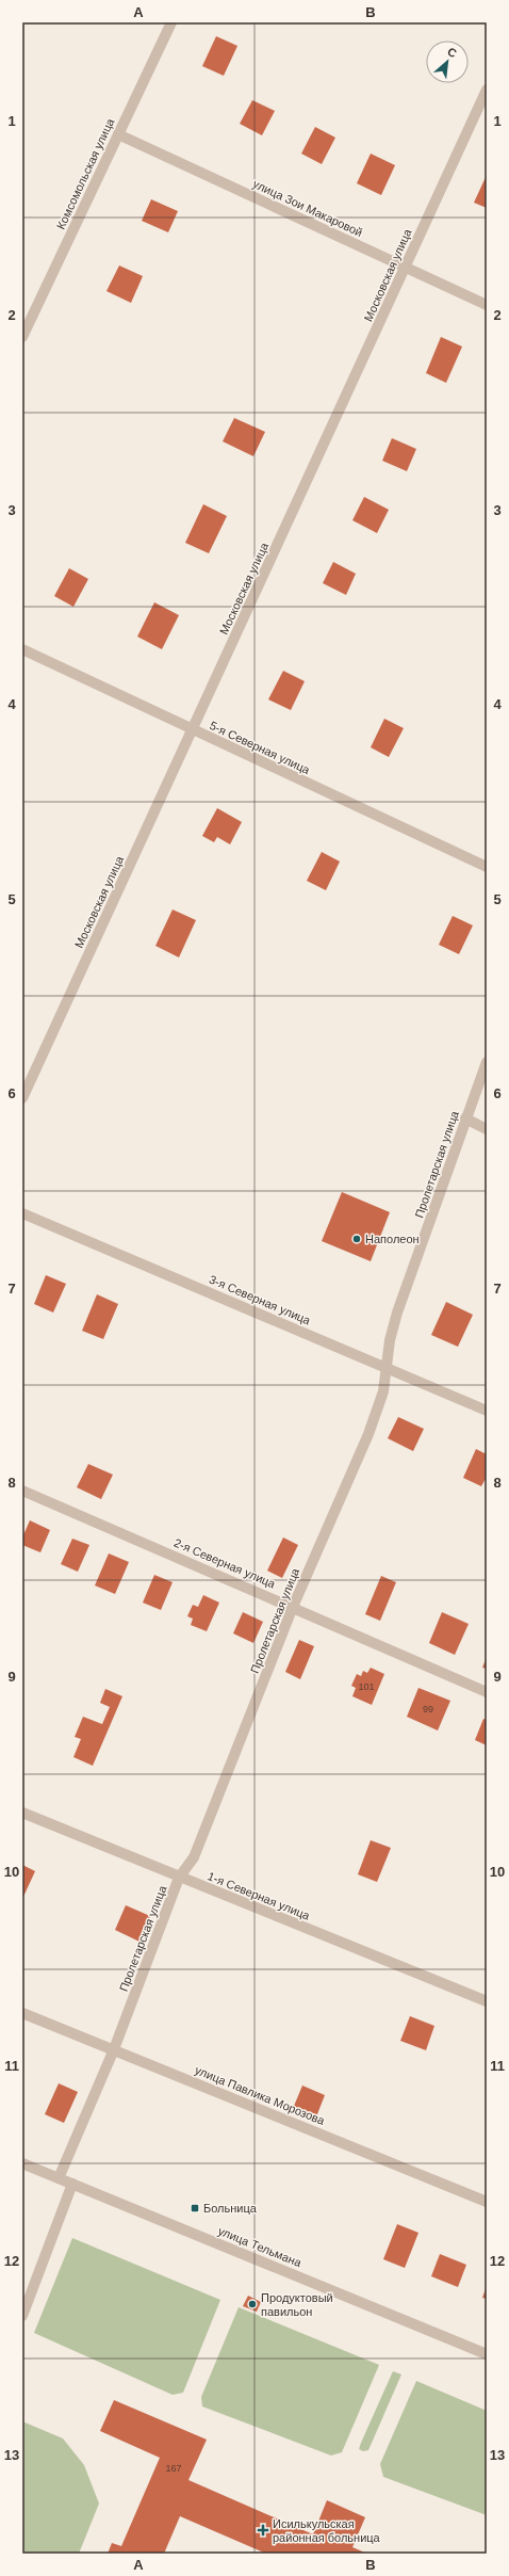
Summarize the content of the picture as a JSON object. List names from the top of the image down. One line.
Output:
{"streets":{"street":["Комсомольская улица","улица Зои Макаровой","Московская улица","5-я Северная улица","Пролетарская улица","3-я Северная улица","2-я Северная улица","1-я Северная улица","улица Павлика Морозова","улица Тельмана"]},"crossings":[["Комсомольская улица","улица Зои Макаровой"],["улица Зои Макаровой","Московская улица"],["Московская улица","5-я Северная улица"],["Пролетарская улица","3-я Северная улица"],["Пролетарская улица","2-я Северная улица"],["Пролетарская улица","1-я Северная улица"],["Пролетарская улица","улица Павлика Морозова"],["Пролетарская улица","улица Тельмана"]],"places":{"other":["Наполеон","Продуктовый павильон"],"transit":["Больница"],"health":["Исилькульская районная больница"]},"house_numbers":["101","99","167"],"north":"top right","grid":{"columns":["A","B"],"rows":["1","2","3","4","5","6","7","8","9","10","11","12","13"]}}
